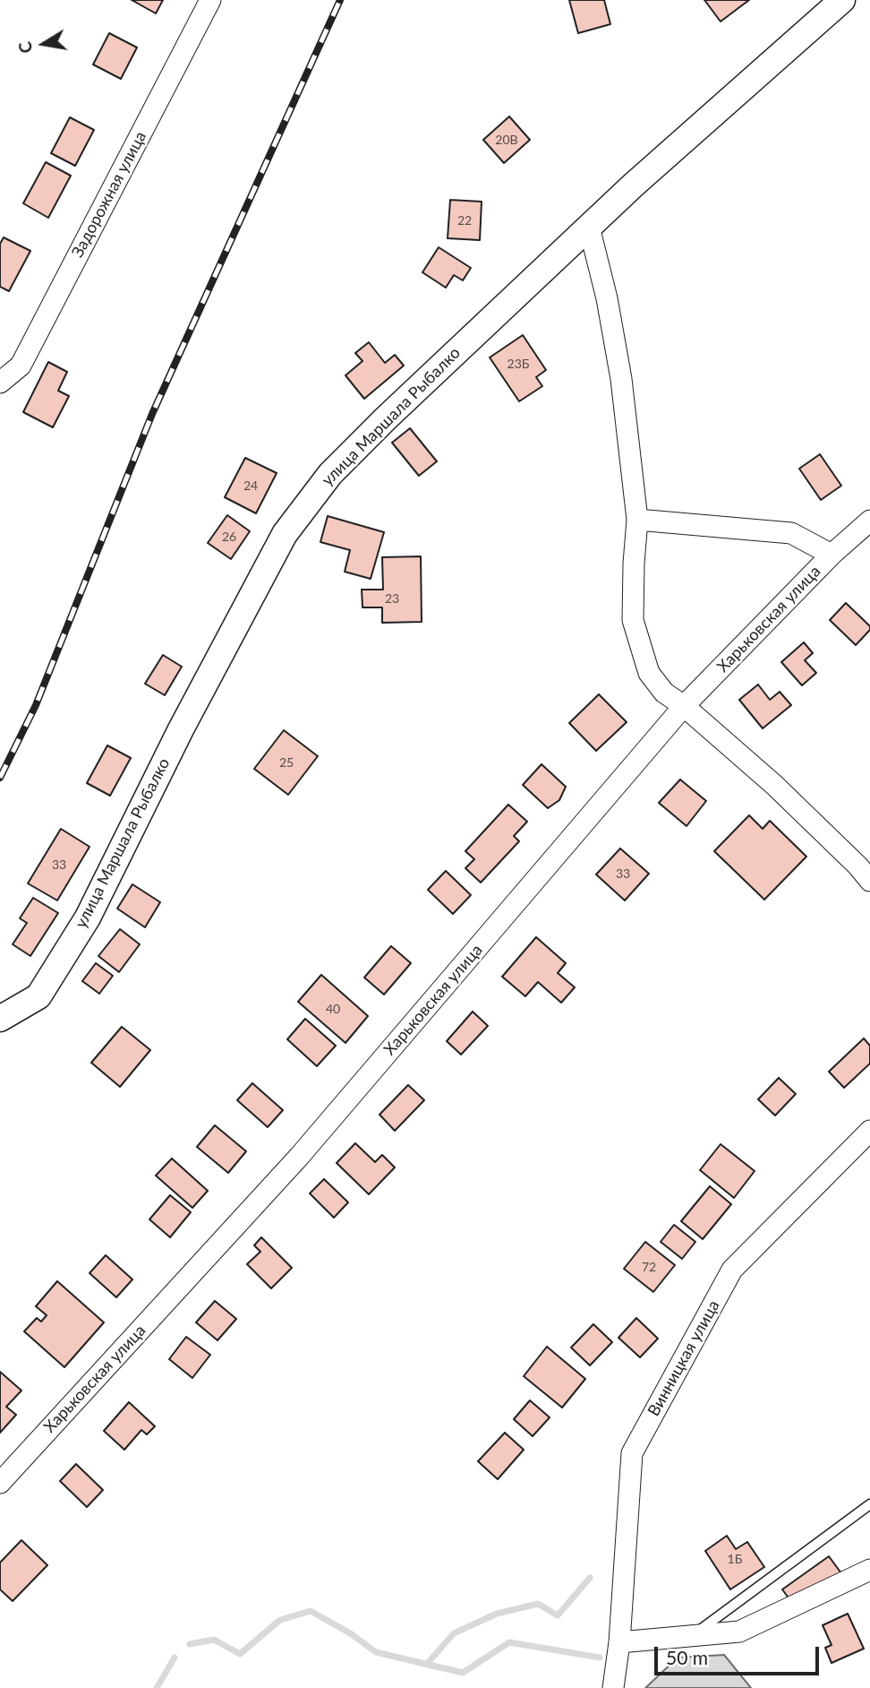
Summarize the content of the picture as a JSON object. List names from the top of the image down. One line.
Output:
{"streets":{"street":["Задорожная улица","улица Маршала Рыбалко","Харьковская улица","Винницкая улица"]},"house_numbers":["20В","22","23Б","24","26","23","25","33","33","40","72","1Б"],"scale_bar":"50 m","north":"left"}
